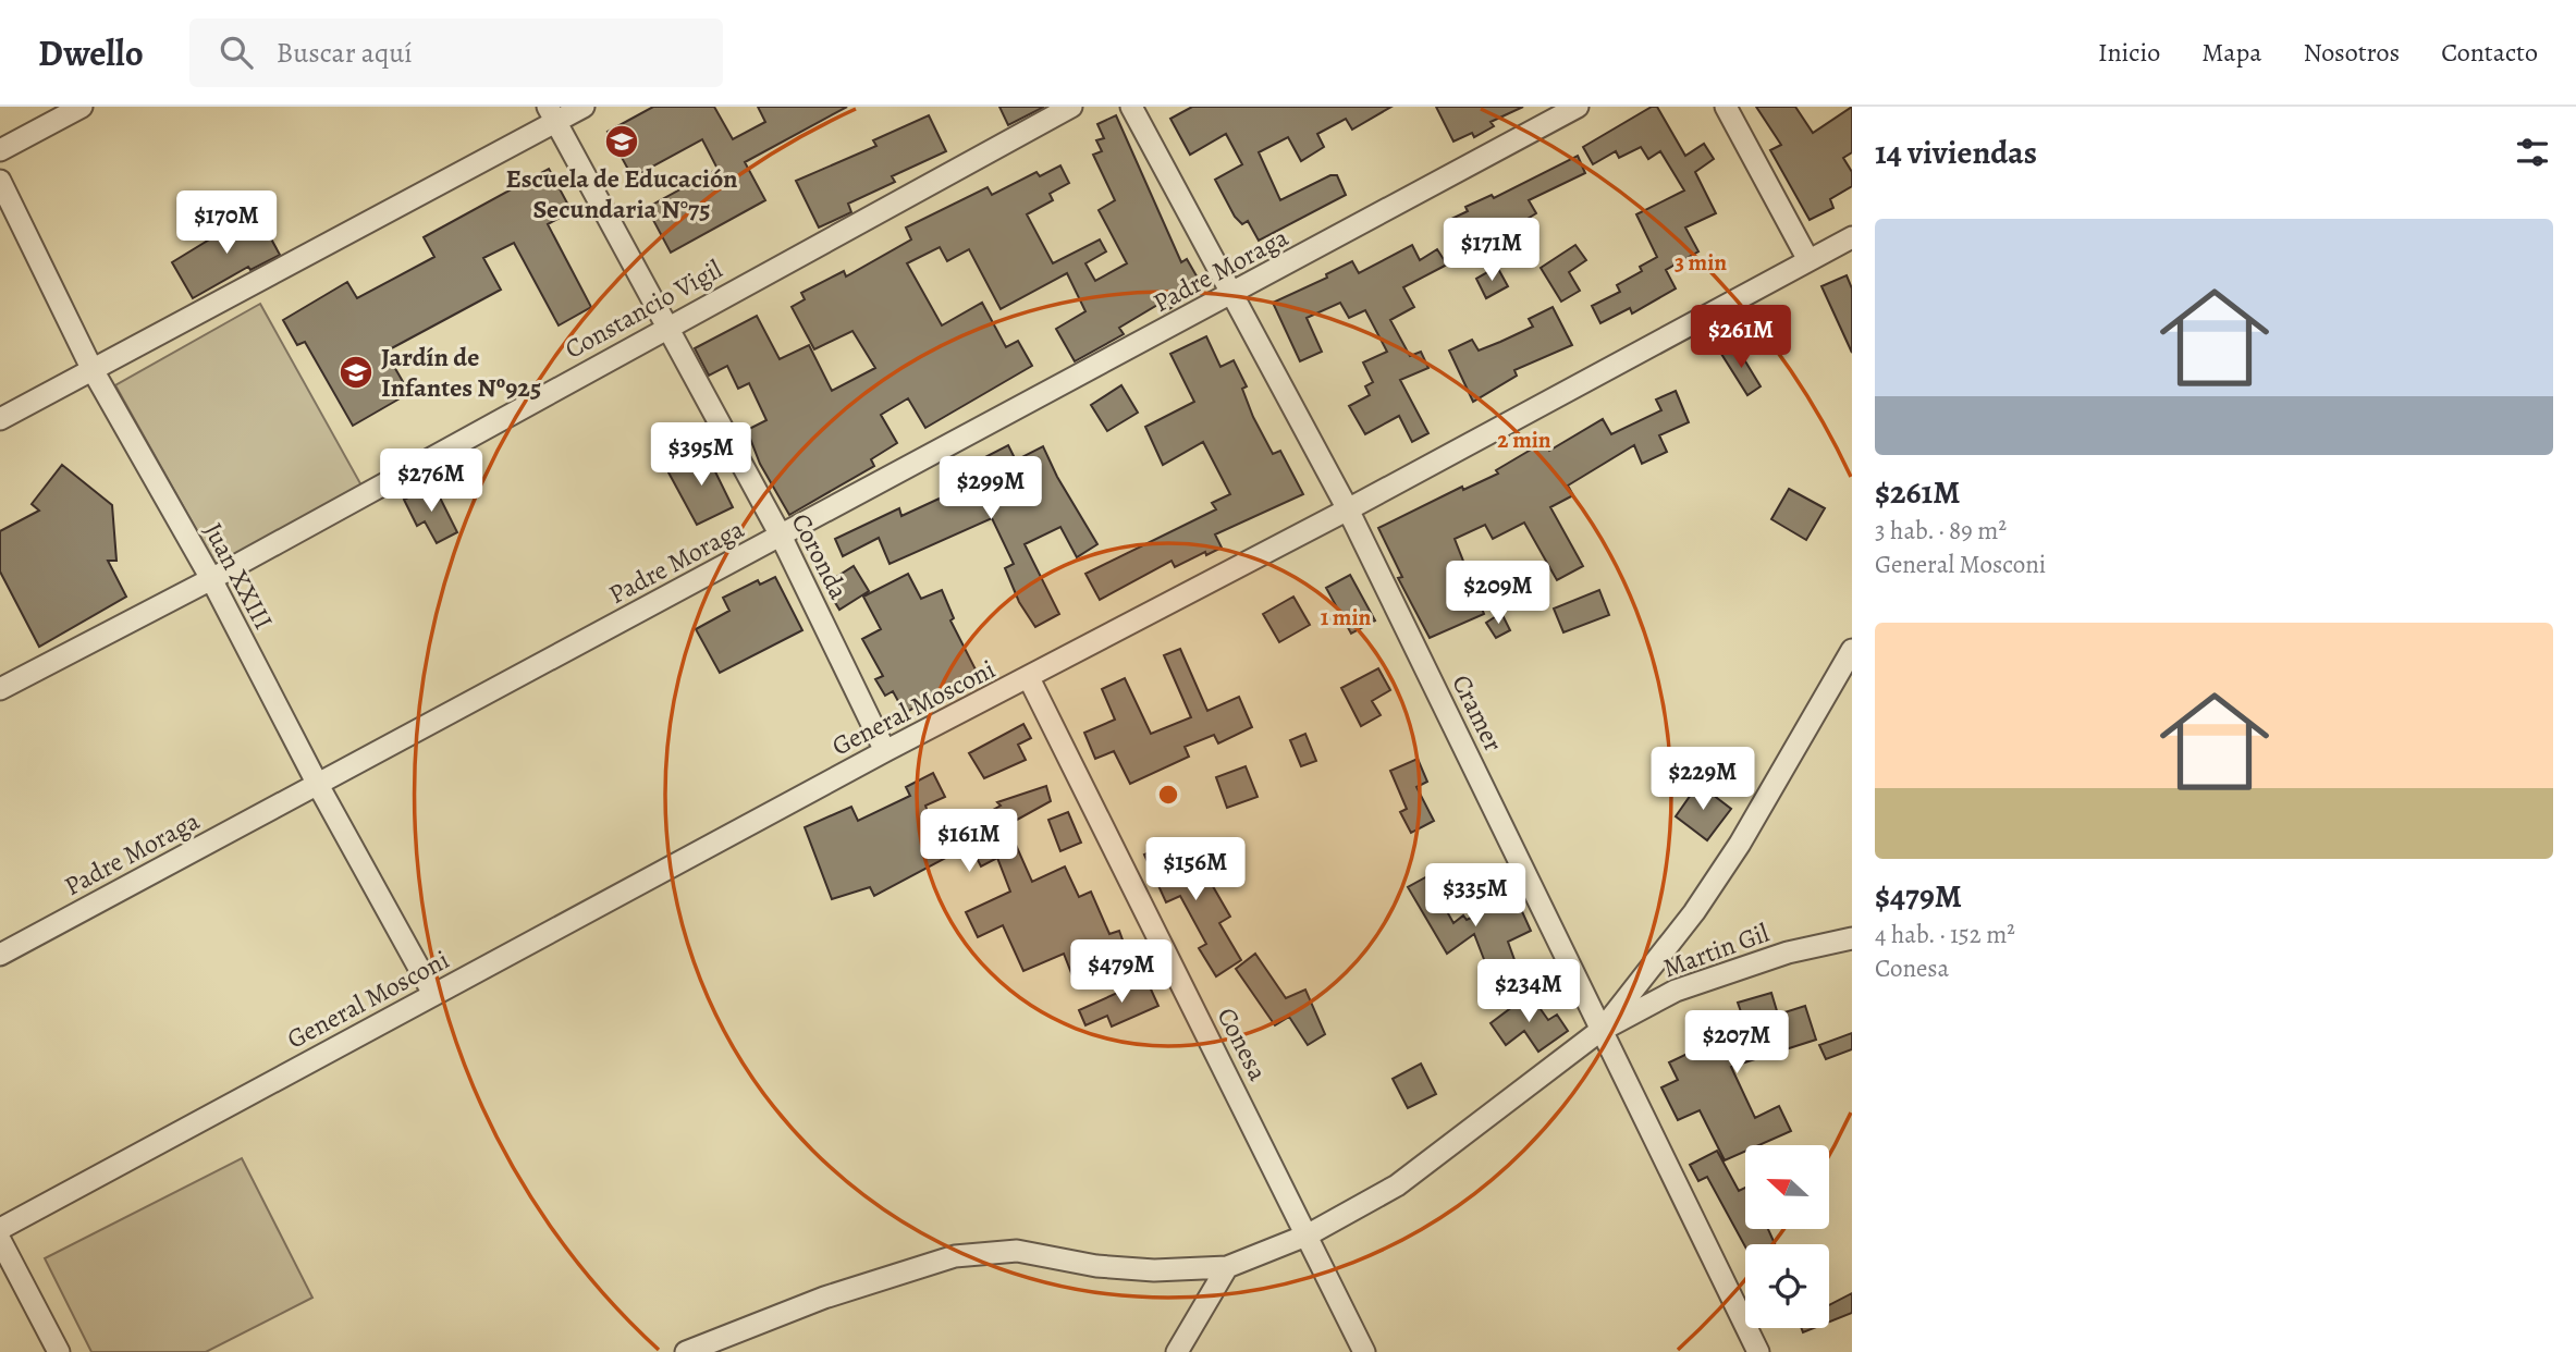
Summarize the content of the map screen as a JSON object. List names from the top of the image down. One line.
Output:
{"streets":{"street":["Padre Moraga","Constancio Vigil","Coronda","Juan XXIII","General Mosconi","Cramer","Martin Gil","Conesa"]},"crossings":[["Padre Moraga","Coronda"],["Padre Moraga","Juan XXIII"],["Padre Moraga","Cramer"],["Constancio Vigil","Coronda"],["Constancio Vigil","Juan XXIII"],["Coronda","General Mosconi"],["Juan XXIII","General Mosconi"],["General Mosconi","Cramer"],["General Mosconi","Conesa"],["Cramer","Martin Gil"]],"places":{"school or university":["Escuela de Educación Secundaria N°75","Jardín de Infantes Nº925"]},"north":"left","page":{"header":"Dwello","search":"Buscar aquí","nav":["Inicio","Mapa","Nosotros","Contacto"],"heading":"14 viviendas","price":["$170M","$171M","$261M","$395M","$276M","$299M","$209M","$229M","$161M","$156M","$335M","$479M","$234M","$207M"],"list":[{"name":"$261M","note":"3 hab. · 89 m² · General Mosconi"},{"name":"$479M","note":"4 hab. · 152 m² · Conesa"}]},"rings":["3 min","2 min","1 min"]}
